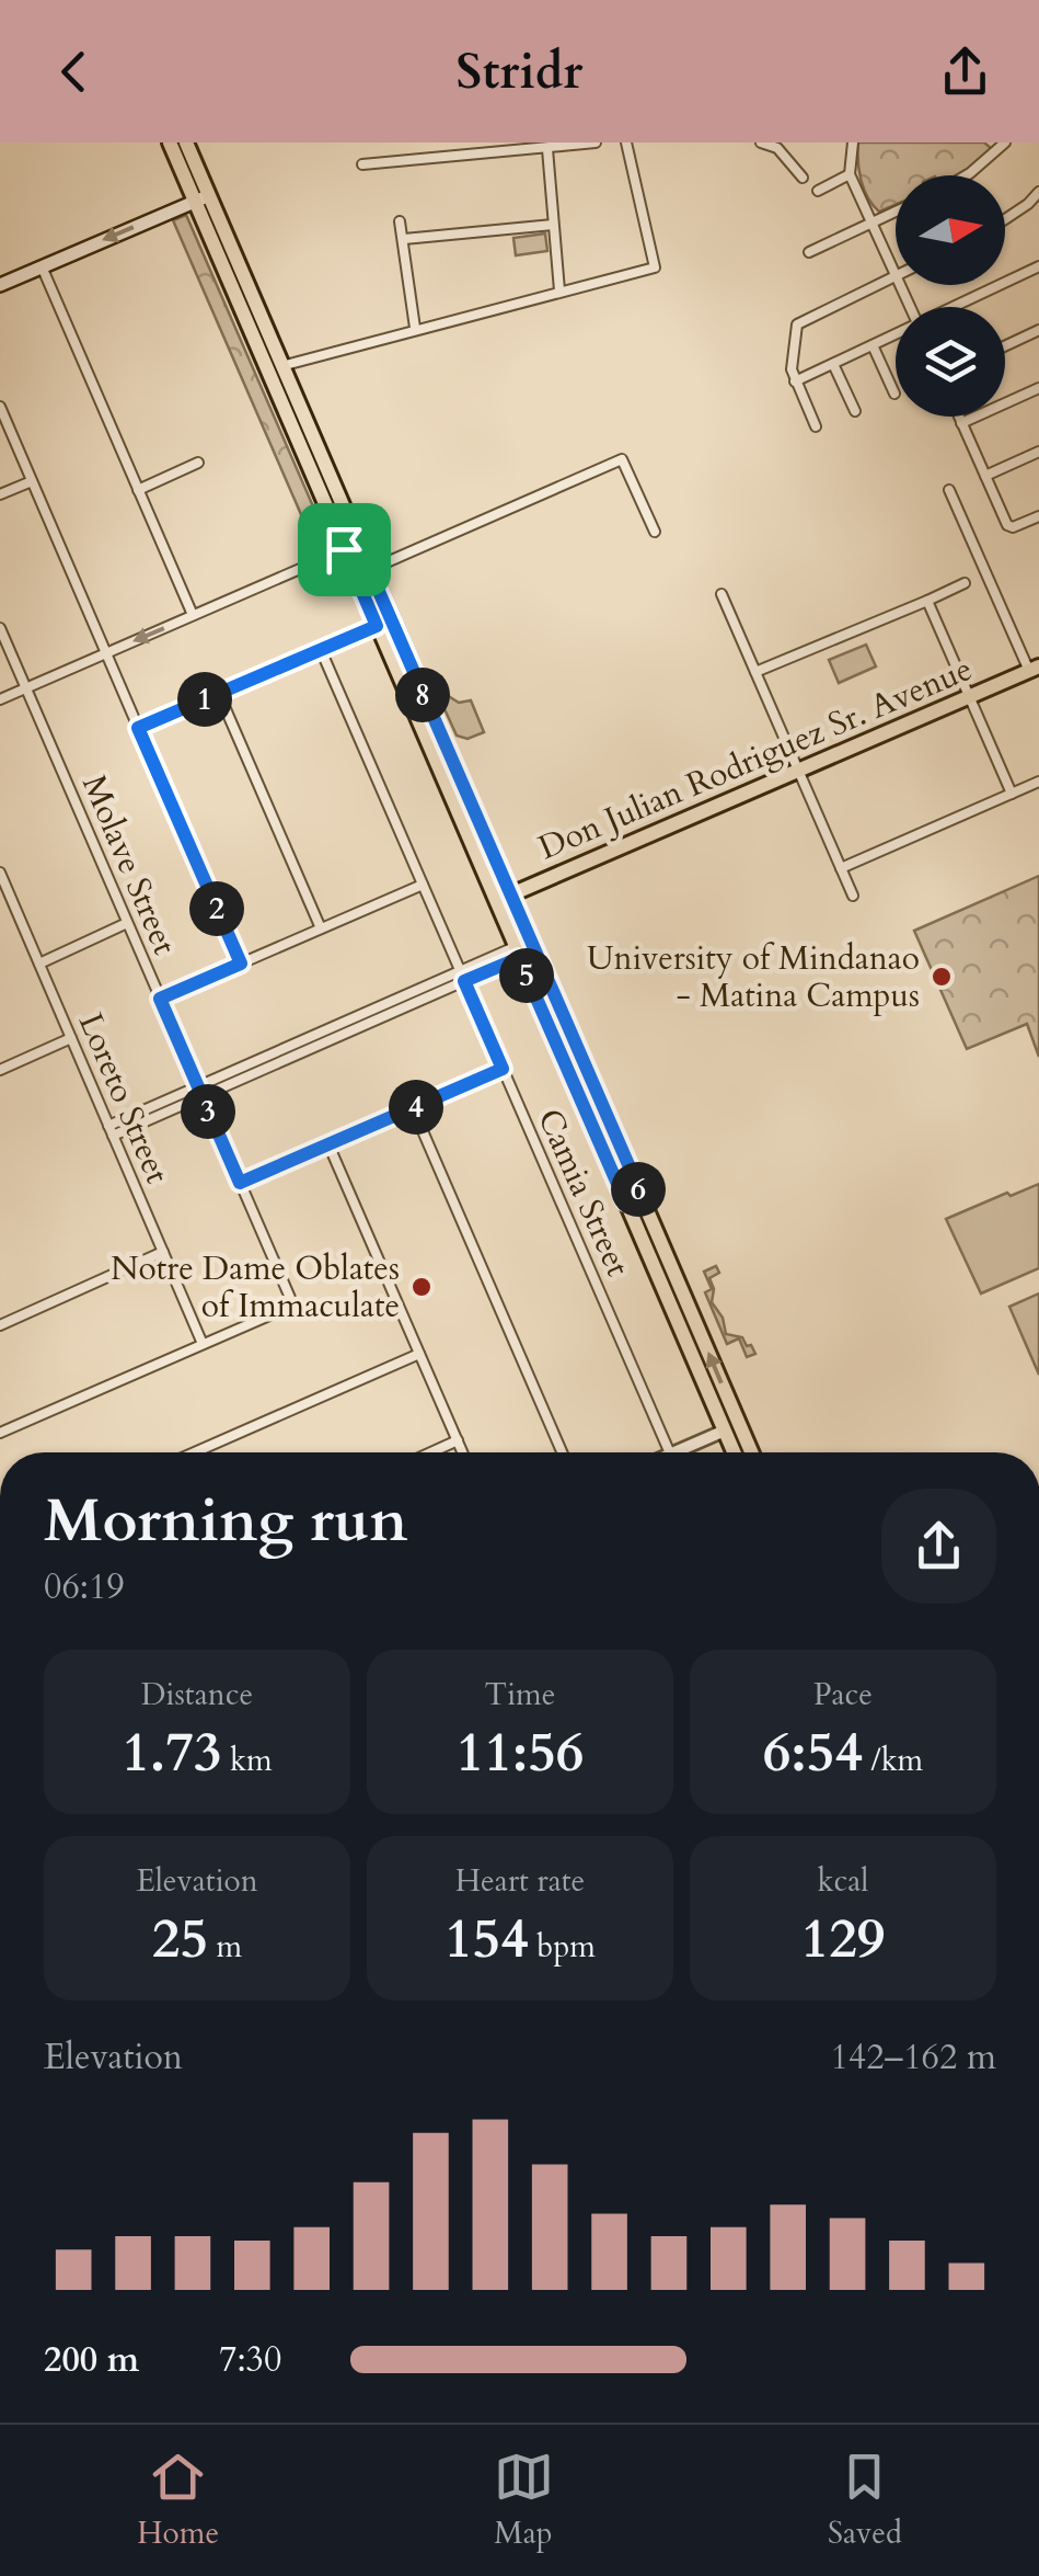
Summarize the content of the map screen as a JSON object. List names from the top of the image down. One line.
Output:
{"streets":{"main road":["Don Julian Rodriguez Sr. Avenue"],"street":["Molave Street","Loreto Street","Camia Street"]},"crossings":[["Molave Street","Loreto Street"]],"places":["University of Mindanao - Matina Campus","Notre Dame Oblates of Immaculate"],"north":"right","page":{"header":"Stridr","pins":["8","1","2","5","4","3","6"],"heading":["Morning run","06:19"],"stats":[["Distance","1.73 km"],["Time","11:56"],["Pace","6:54 /km"],["Elevation","25 m"],["Heart rate","154 bpm"],["kcal","129"]],"chart":["Elevation","142–162 m"],"list":[{"name":"200 m","note":"7:30"}],"tabs":["Home","Map","Saved"]}}
